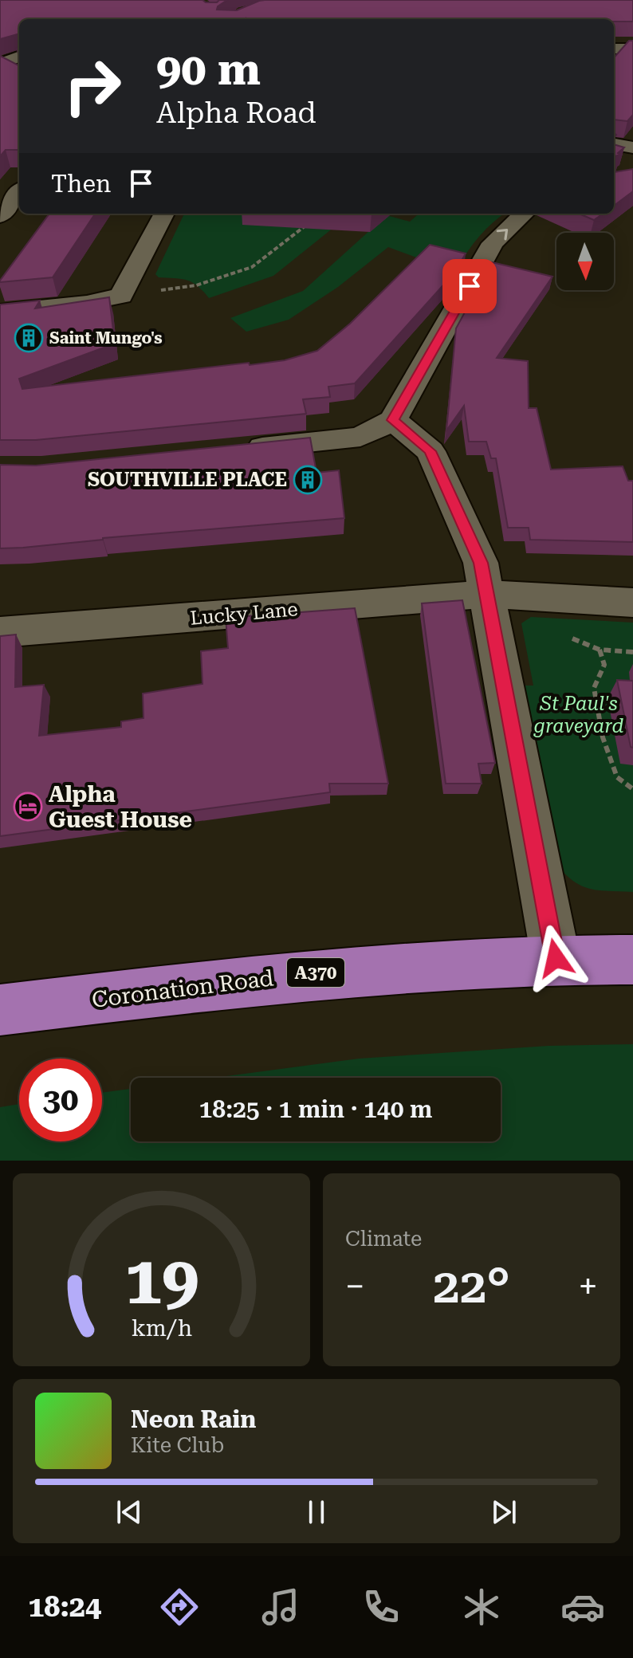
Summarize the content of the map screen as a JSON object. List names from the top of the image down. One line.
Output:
{"streets":{"highway":["A370","Coronation Road"],"street":["Lucky Lane"]},"parks":["St Paul's graveyard"],"places":{"building":["Saint Mungo's","SOUTHVILLE PLACE"],"hotel":["Alpha Guest House"]},"north":"bottom","page":{"turn":["90 m","Alpha Road"],"then":"Then","limit":"30","trip":"18:25 · 1 min · 140 m","tile":"Climate","heat":["−","22°","+"],"song":["Neon Rain","Kite Club"],"tabs":"18:24","gauge":["19","km/h"]}}
